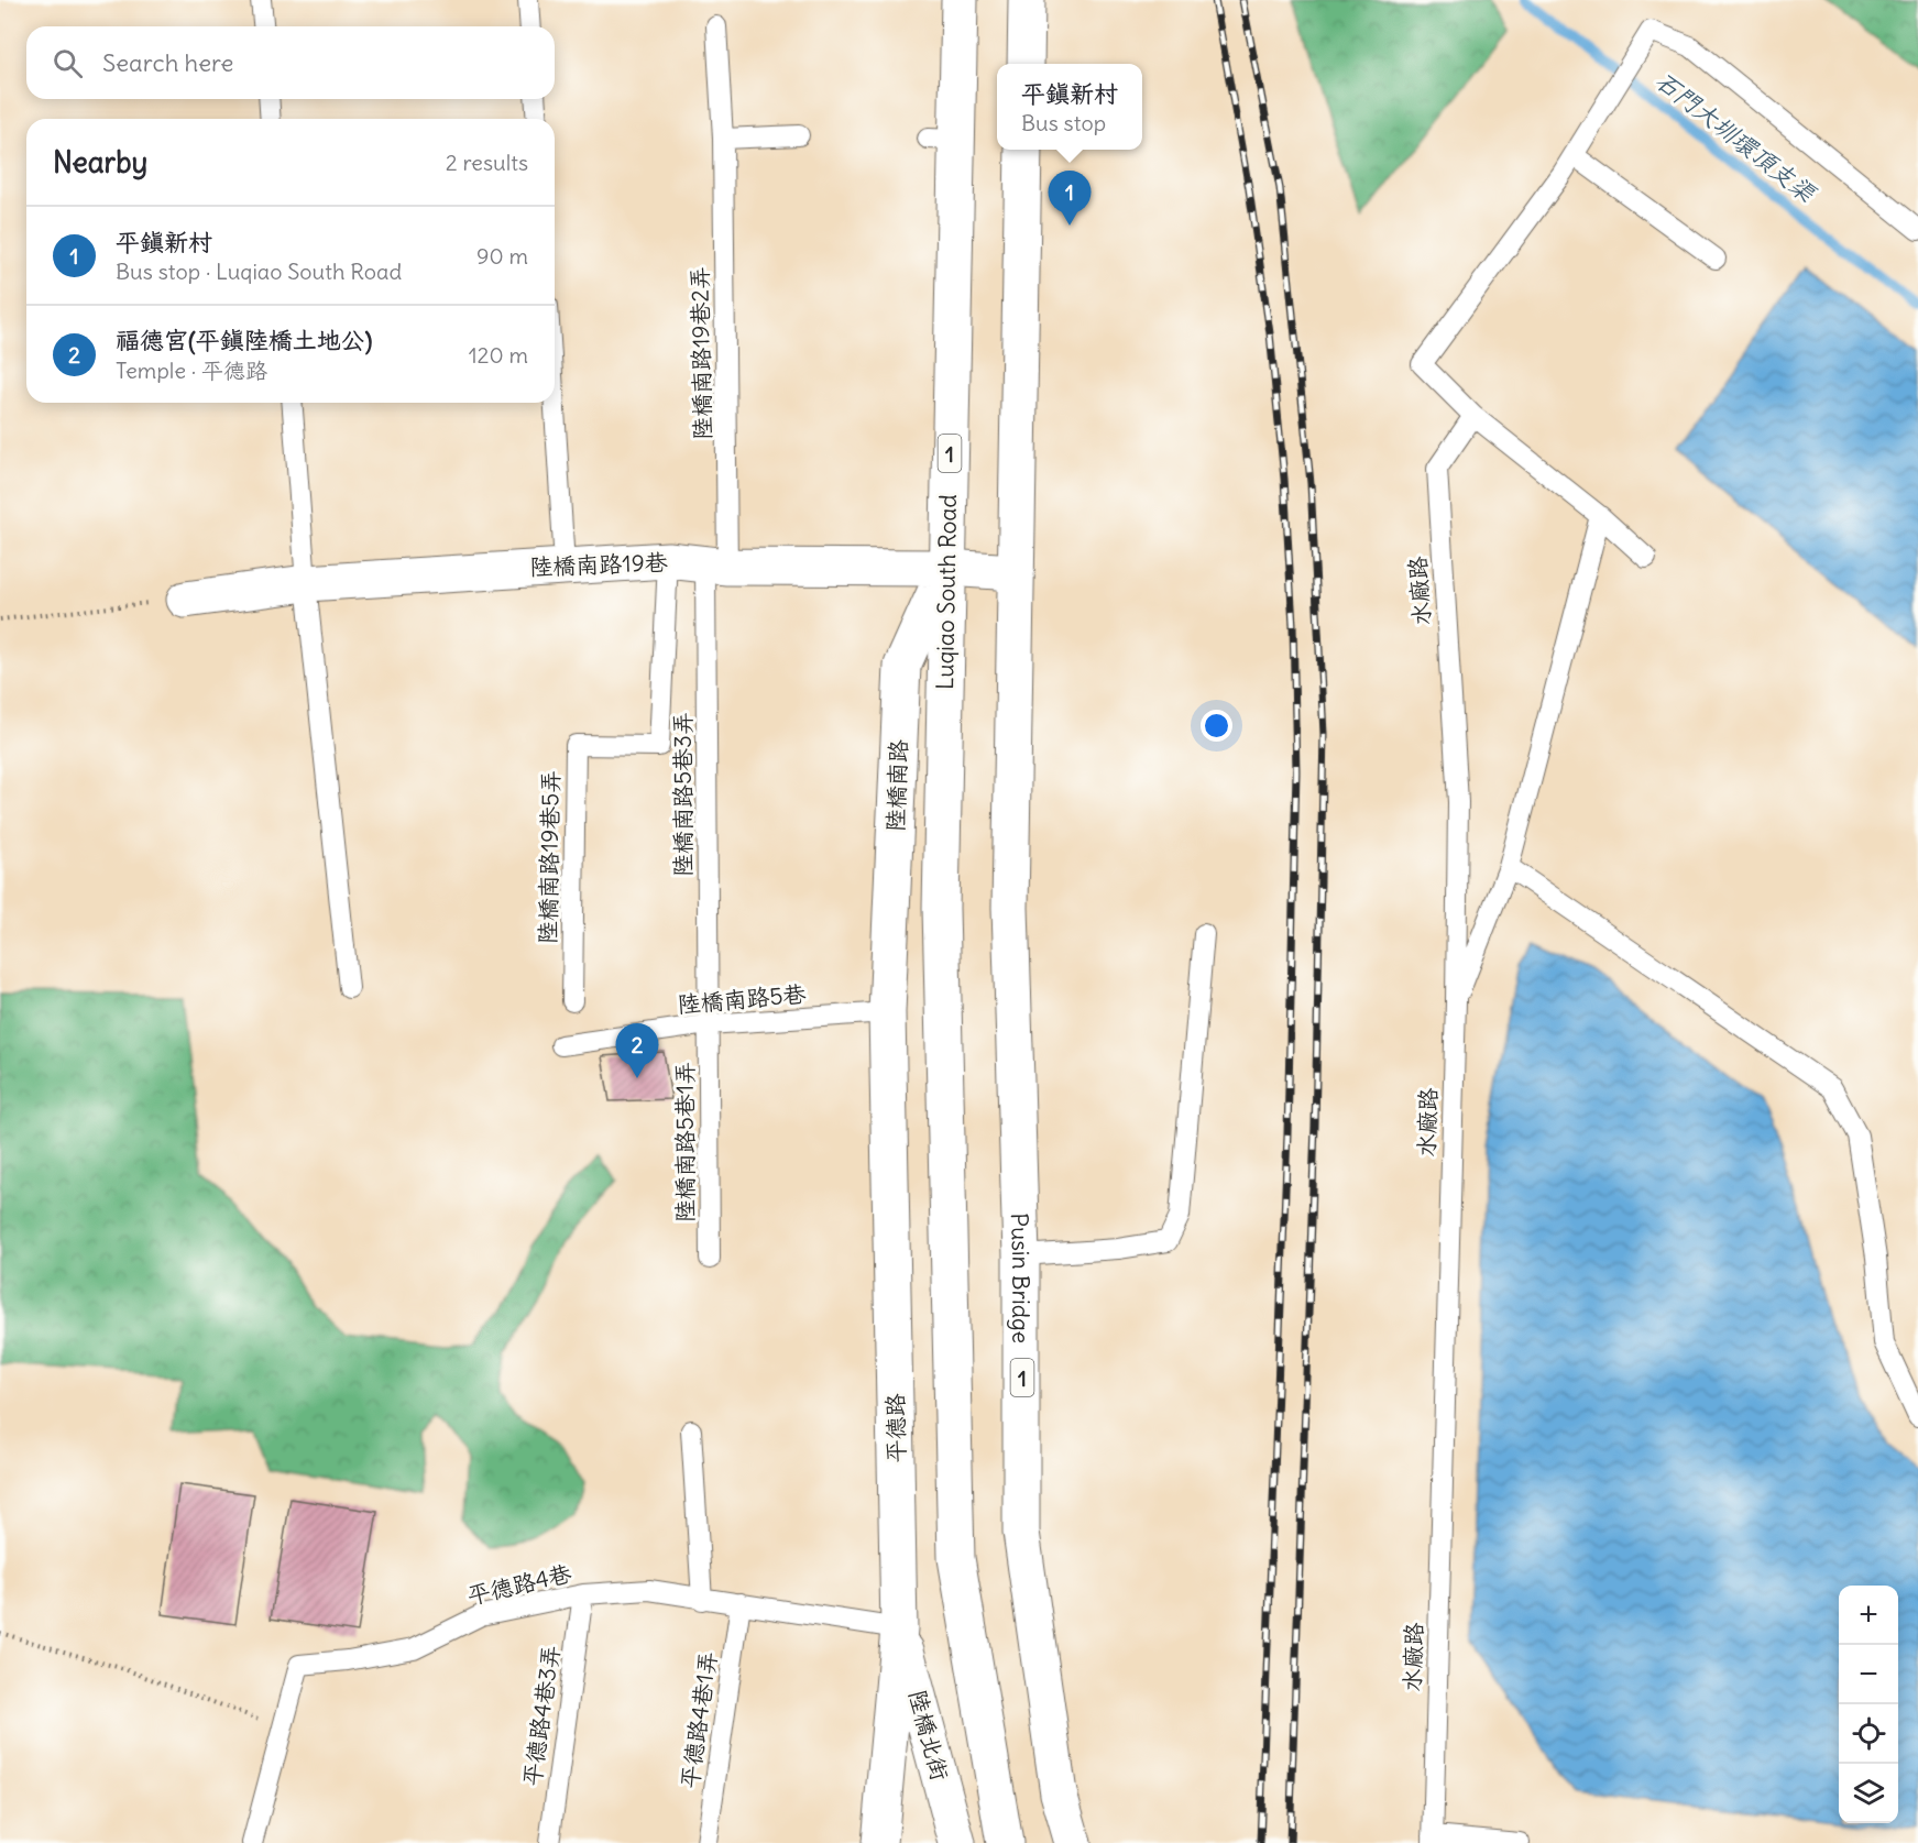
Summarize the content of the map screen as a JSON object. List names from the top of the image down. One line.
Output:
{"streets":{"main road":["1","陸橋南路19巷","Luqiao South Road","陸橋南路","Pusin Bridge","平德路","陸橋北街"],"lane":["陸橋南路19巷2弄","水廠路","陸橋南路5巷3弄","陸橋南路19巷5弄","陸橋南路5巷","陸橋南路5巷1弄","平德路4巷","平德路4巷3弄","平德路4巷1弄"]},"crossings":[["陸橋南路19巷2弄","陸橋南路19巷"],["陸橋南路19巷2弄","陸橋南路5巷3弄"],["1","陸橋南路19巷"],["1","Pusin Bridge"],["陸橋南路19巷","Luqiao South Road"],["陸橋南路19巷","陸橋南路"],["陸橋南路19巷","陸橋南路5巷3弄"],["陸橋南路19巷","陸橋南路19巷5弄"],["陸橋南路19巷","Pusin Bridge"],["Luqiao South Road","陸橋南路"],["陸橋南路","陸橋南路5巷"],["陸橋南路","平德路"],["陸橋南路5巷3弄","陸橋南路5巷"],["陸橋南路5巷3弄","陸橋南路5巷1弄"],["陸橋南路5巷","陸橋南路5巷1弄"],["陸橋南路5巷","平德路"],["平德路","平德路4巷"],["平德路","陸橋北街"],["平德路4巷","平德路4巷3弄"],["平德路4巷","平德路4巷1弄"],["平德路4巷","陸橋北街"]],"water":["石門大圳環頂支渠"],"page":{"search":"Search here","popup":["平鎮新村","Bus stop"],"heading":["Nearby","2 results"],"pins":["1","2"],"list":[{"mark":"1","name":"平鎮新村","note":"Bus stop · Luqiao South Road","value":"90 m"},{"mark":"2","name":"福德宮(平鎮陸橋土地公)","note":"Temple · 平德路","value":"120 m"}],"map_buttons":["+","−"]}}
